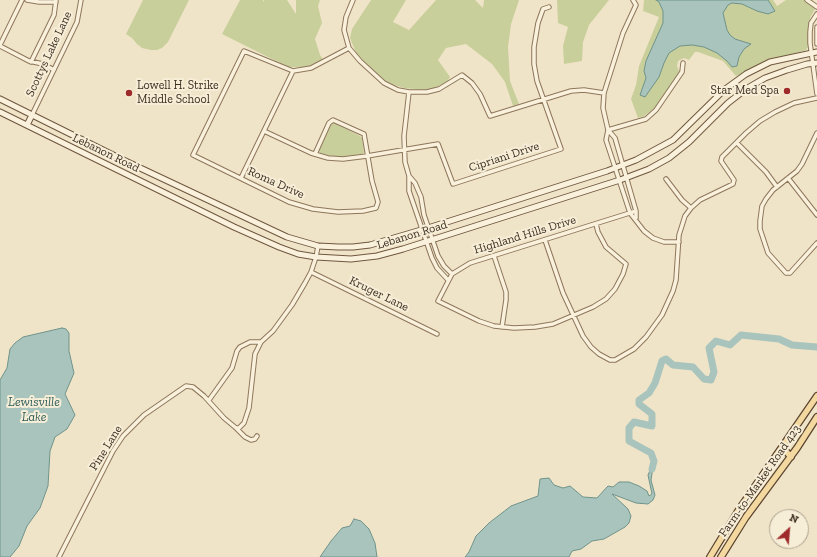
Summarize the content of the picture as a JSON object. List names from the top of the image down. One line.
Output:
{"streets":{"main road":["Lebanon Road","Farm-to-Market Road 423"],"street":["Scottys Lake Lane","Cipriani Drive","Roma Drive","Highland Hills Drive","Kruger Lane","Pine Lane"]},"crossings":[["Scottys Lake Lane","Lebanon Road"]],"water":["Lewisville Lake"],"places":["Star Med Spa","Lowell H. Strike Middle School"],"north":"top right"}
